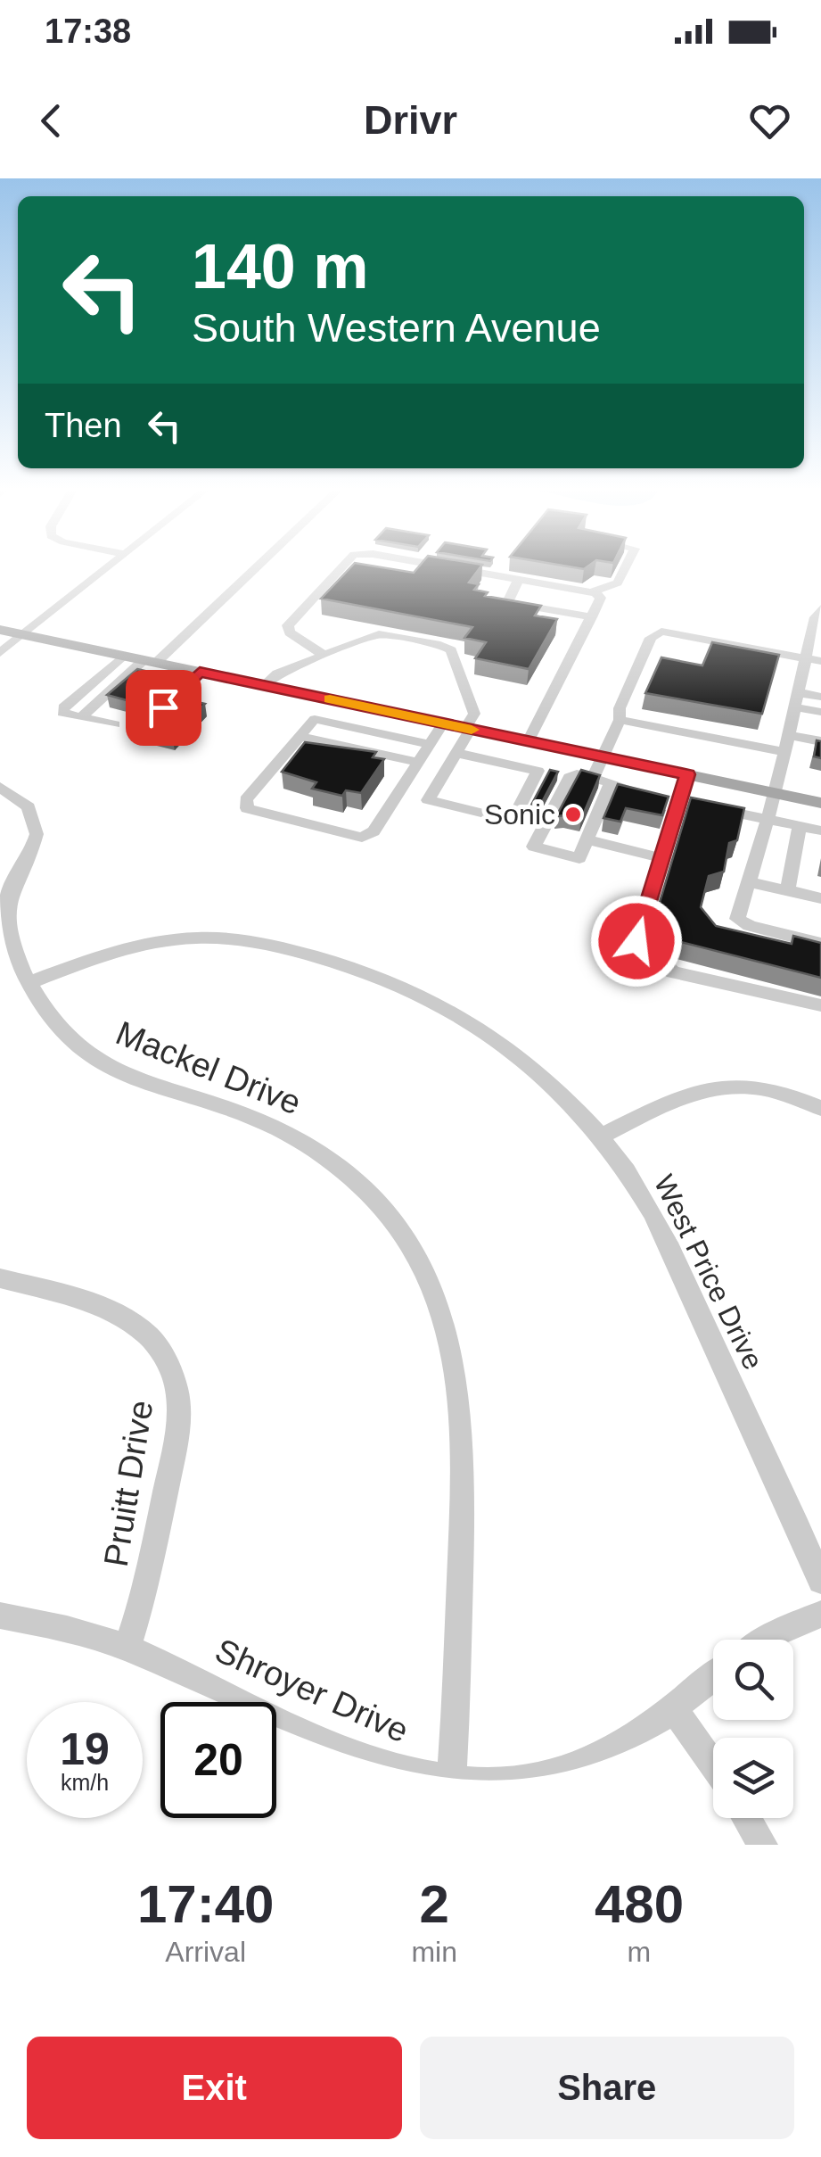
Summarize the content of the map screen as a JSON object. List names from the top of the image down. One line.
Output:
{"streets":{"street":["Mackel Drive","West Price Drive","Pruitt Drive","Shroyer Drive"]},"crossings":[["Mackel Drive","West Price Drive"],["Mackel Drive","Shroyer Drive"],["Pruitt Drive","Shroyer Drive"]],"places":["Sonic"],"page":{"status":"17:38","header":"Drivr","turn":["140 m","South Western Avenue"],"then":"Then","speed":"19 km/h","limit":"20","eta":["17:40","Arrival","2","min","480","m"],"buttons":["Exit","Share"]}}
